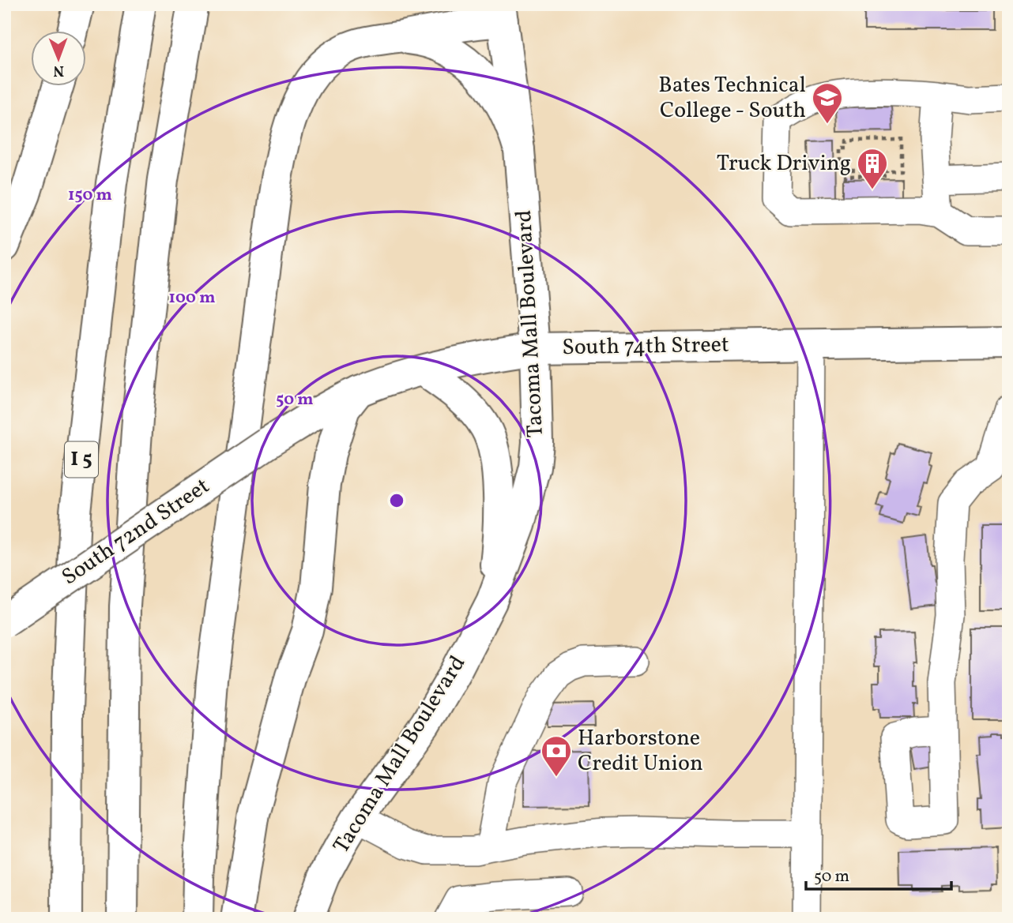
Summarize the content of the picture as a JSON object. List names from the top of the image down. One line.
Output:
{"streets":{"main road":["Tacoma Mall Boulevard","South 74th Street","I 5","South 72nd Street"]},"crossings":[["Tacoma Mall Boulevard","South 74th Street"],["South 74th Street","South 72nd Street"]],"places":{"school or university":["Bates Technical College - South"],"building":["Truck Driving"],"bank":["Harborstone Credit Union"]},"scale_bar":"50 m","north":"bottom","rings":["150 m","100 m","50 m"]}
